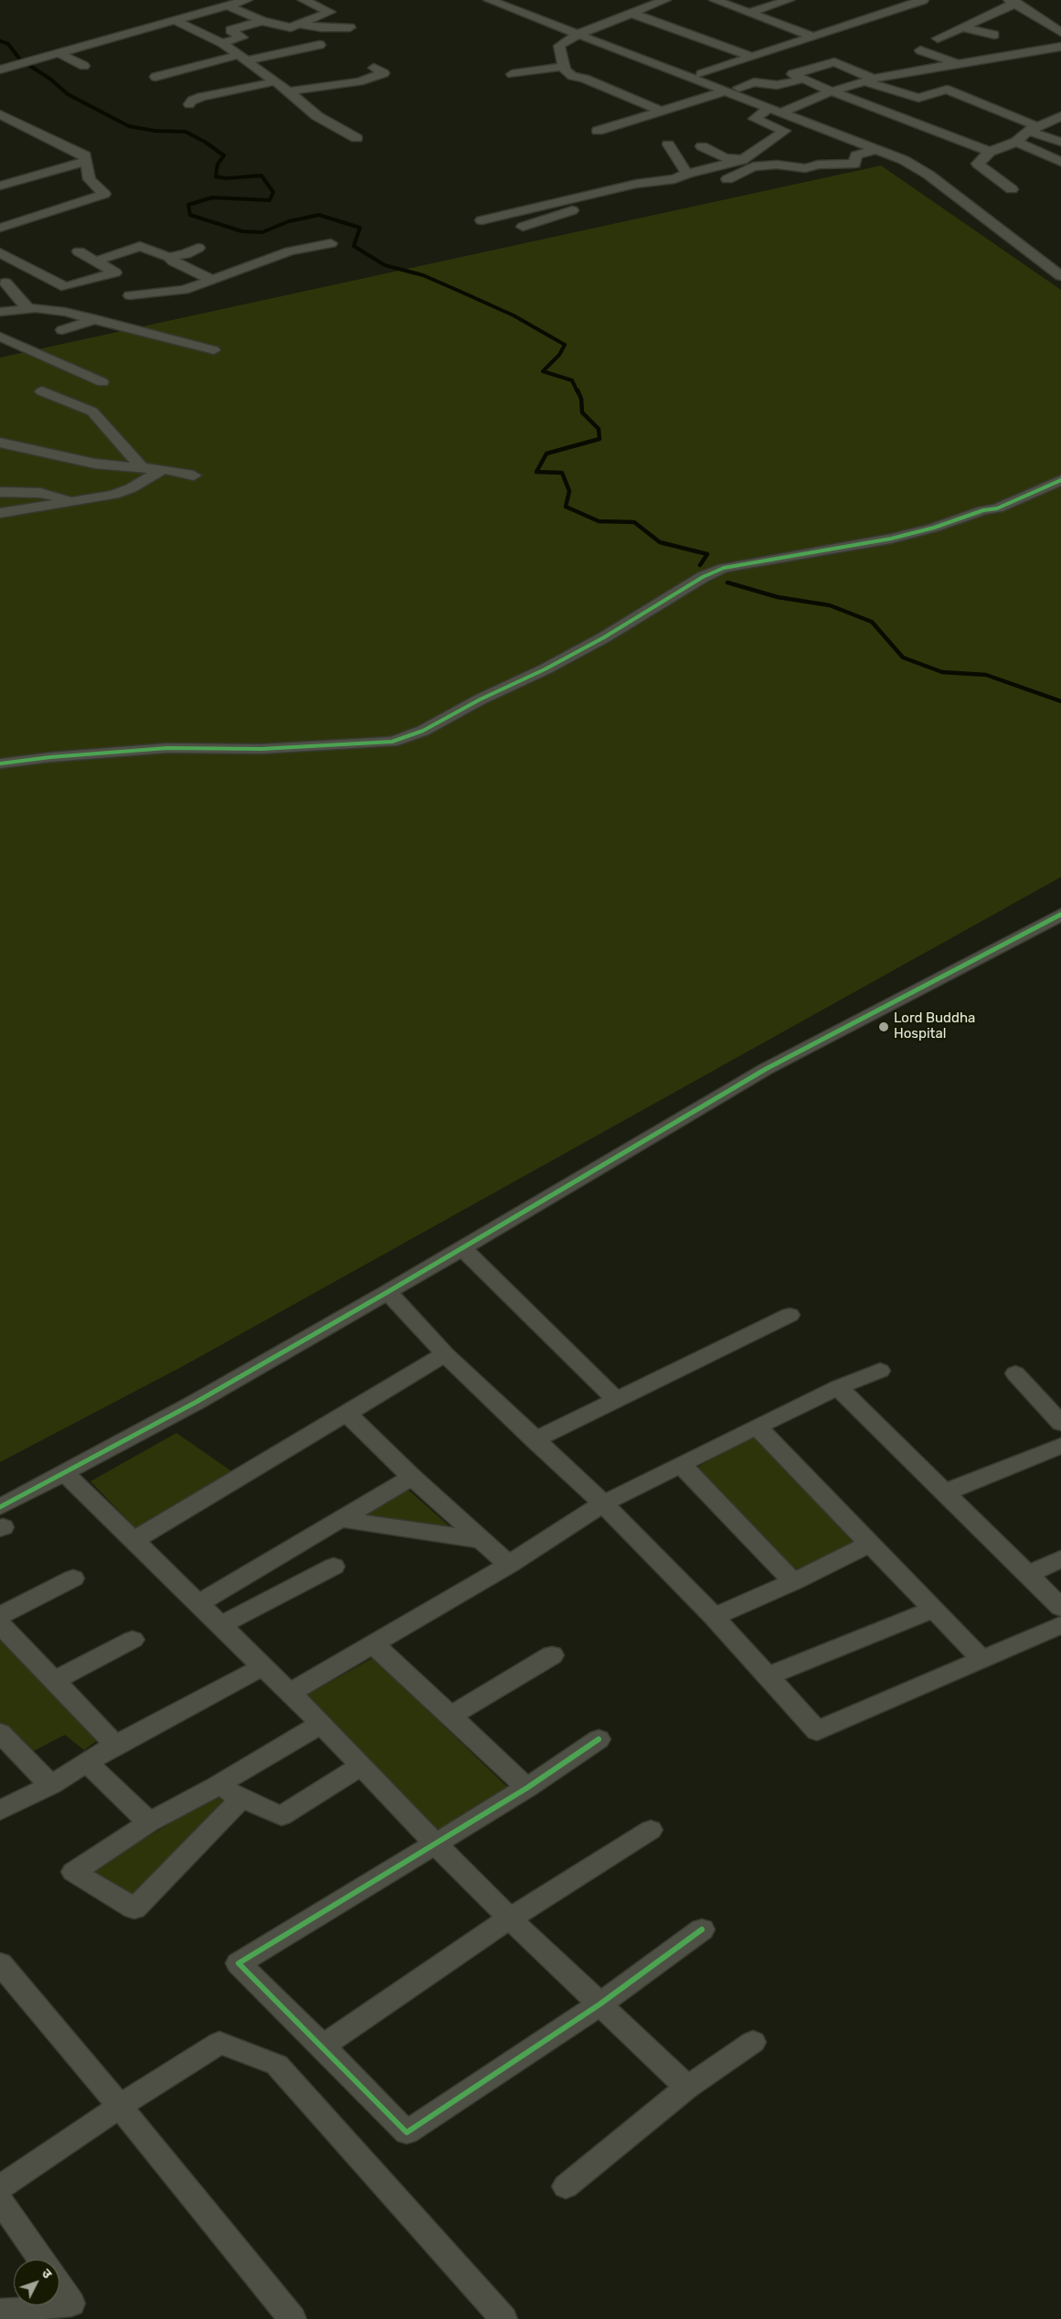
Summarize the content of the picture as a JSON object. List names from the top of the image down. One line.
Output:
{"places":["Lord Buddha Hospital"],"north":"top right"}
